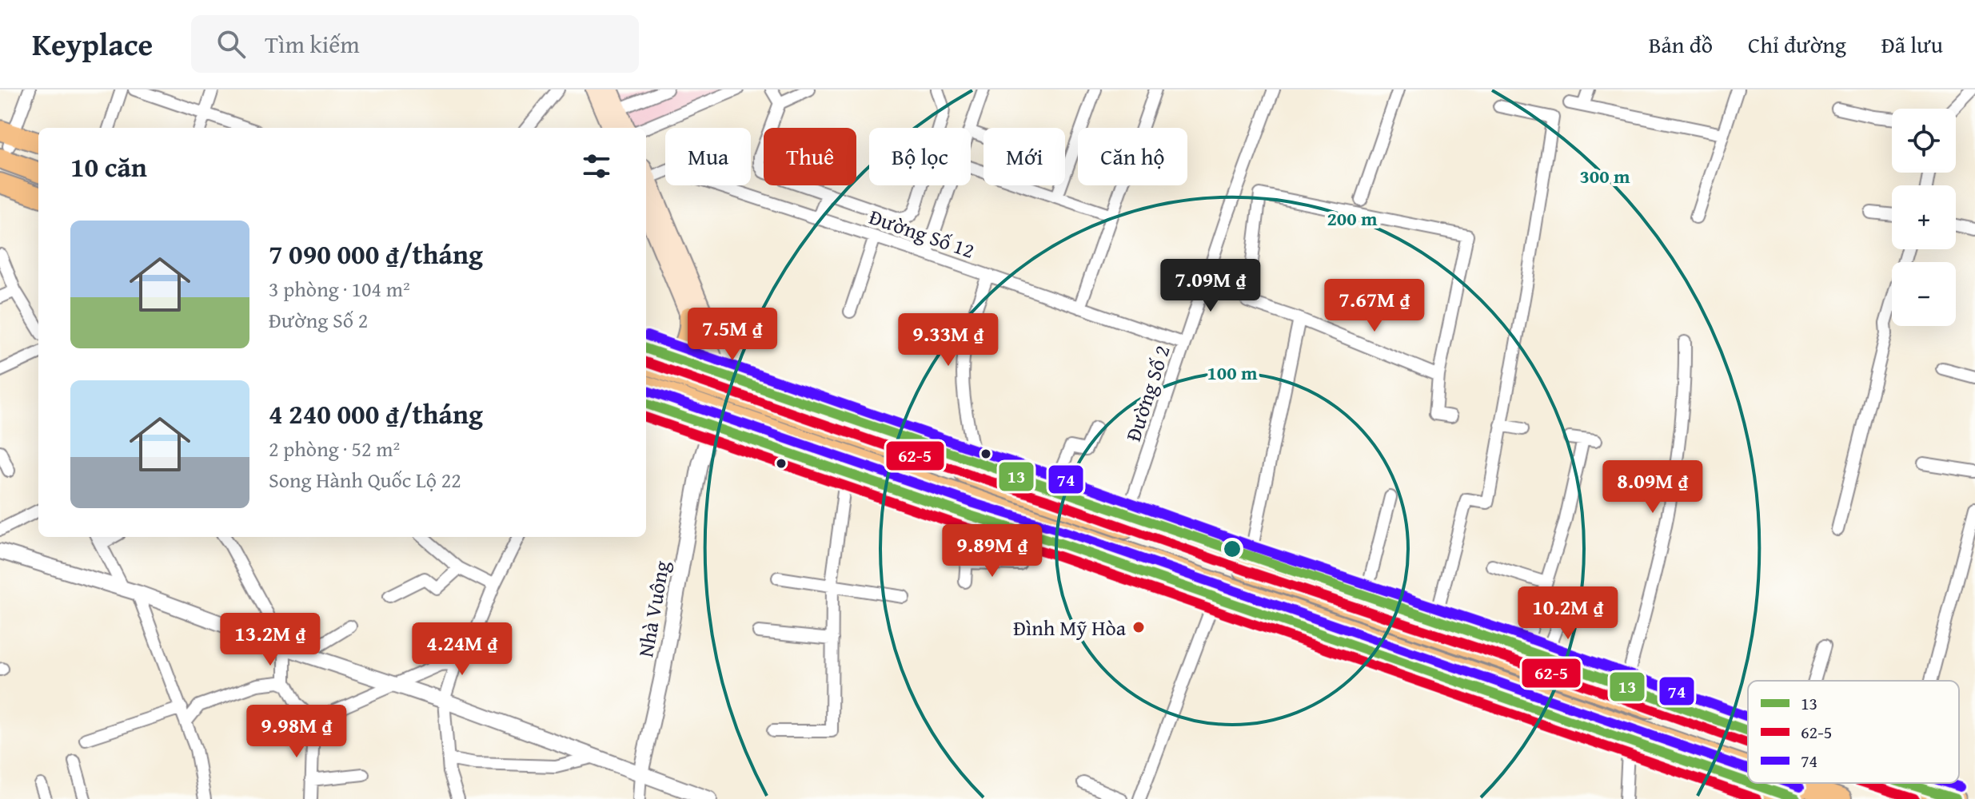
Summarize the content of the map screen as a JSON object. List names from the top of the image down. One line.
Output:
{"streets":{"street":["Đường Số 12","Đường Số 2","Nhà Vuông"]},"crossings":[["Đường Số 12","Đường Số 2"]],"places":["Đình Mỹ Hòa"],"lines":["transit line 74","transit line 13","transit line 62-5"],"legend":["13","62-5","74"],"page":{"header":"Keyplace","search":"Tìm kiếm","nav":["Bản đồ","Chỉ đường","Đã lưu"],"map_buttons":["+","−"],"chip":["Mua","Thuê","Bộ lọc","Mới","Căn hộ"],"heading":"10 căn","list":[{"name":"7 090 000 ₫/tháng","note":"3 phòng · 104 m² · Đường Số 2"},{"name":"4 240 000 ₫/tháng","note":"2 phòng · 52 m² · Song Hành Quốc Lộ 22"}],"price":["7.09M ₫","7.67M ₫","7.5M ₫","9.33M ₫","8.09M ₫","9.89M ₫","10.2M ₫","13.2M ₫","4.24M ₫","9.98M ₫"]},"rings":["300 m","200 m","100 m"]}
